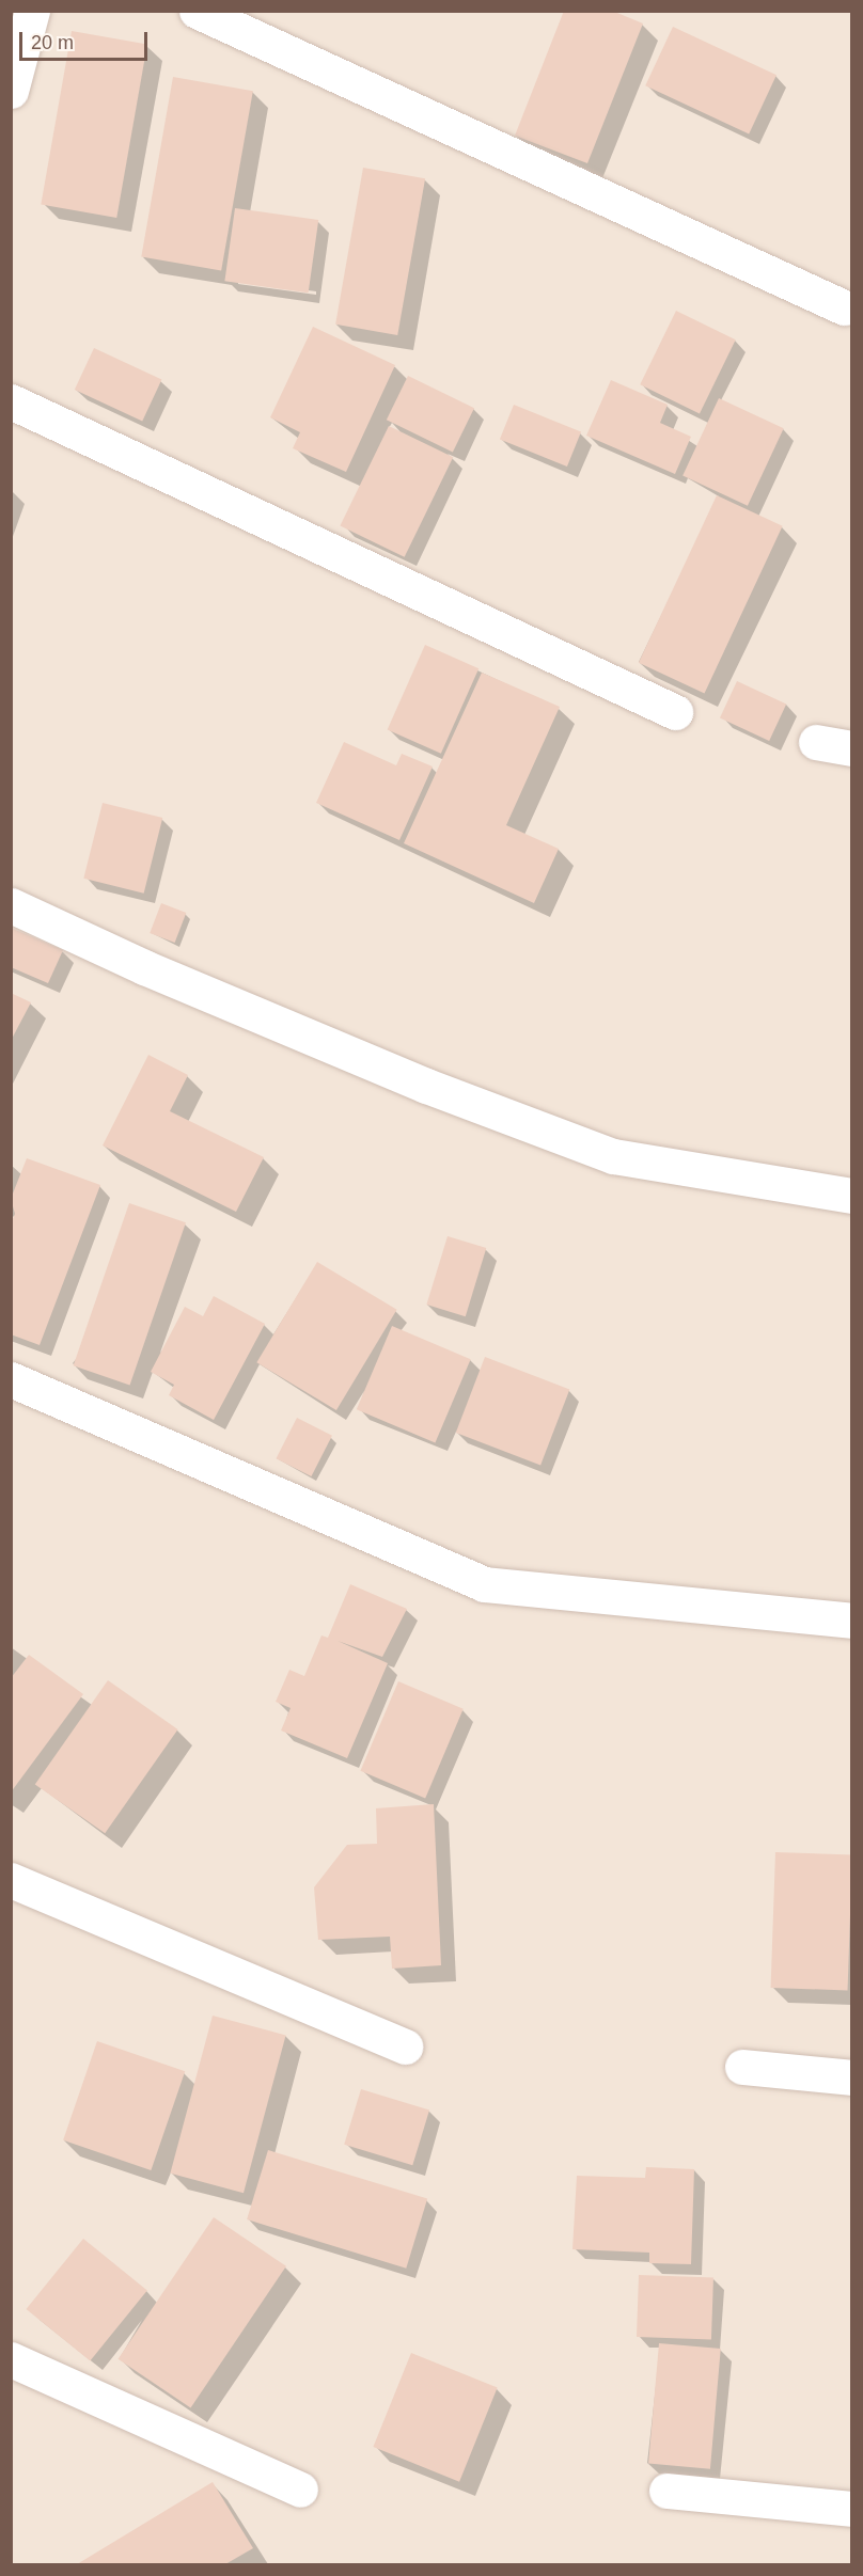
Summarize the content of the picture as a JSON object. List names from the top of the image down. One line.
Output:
{"scale_bar":"20 m"}
